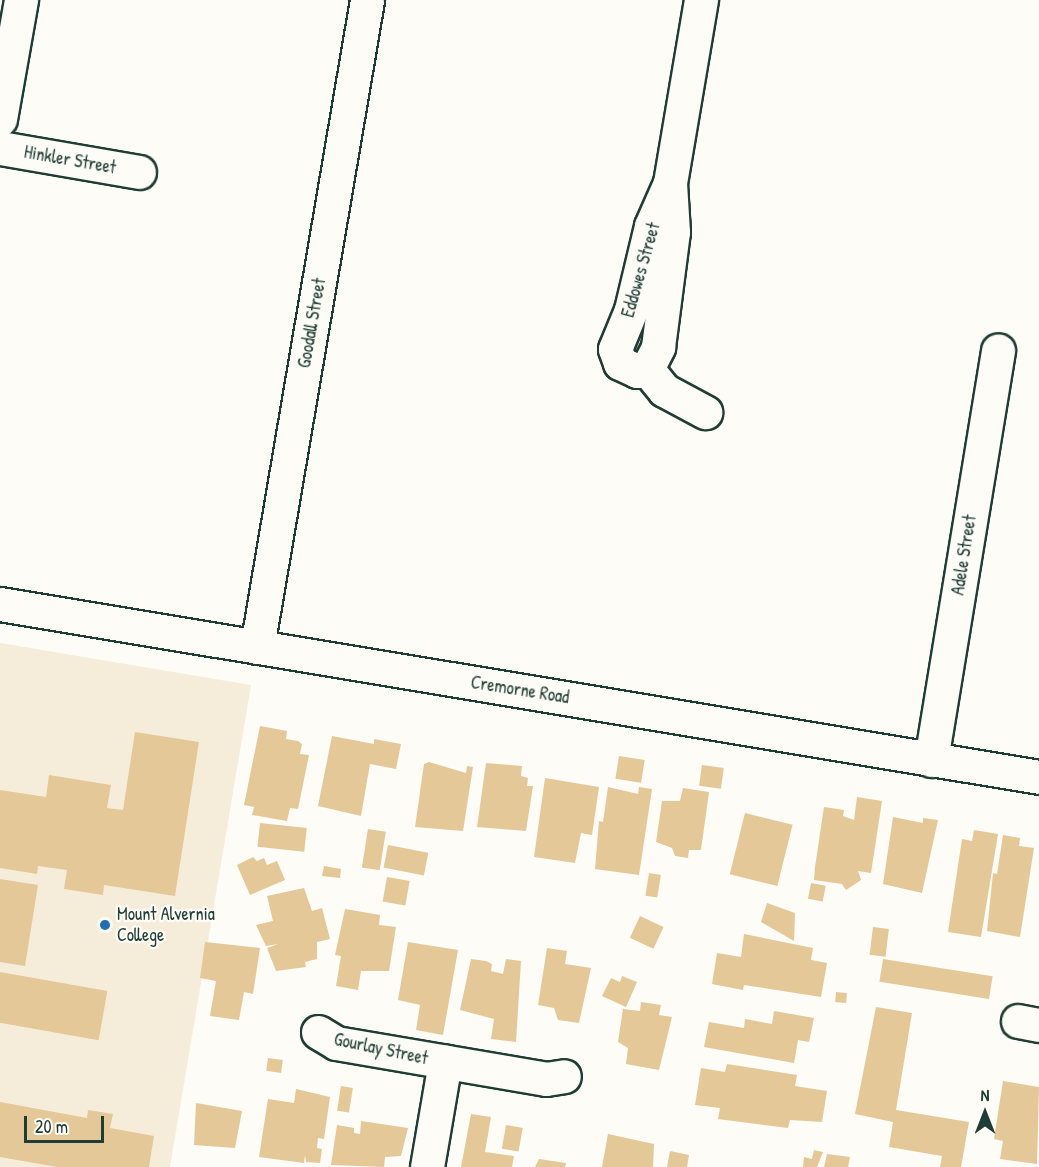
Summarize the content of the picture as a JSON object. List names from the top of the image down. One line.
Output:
{"streets":{"street":["Hinkler Street","Eddowes Street","Goodall Street","Adele Street","Cremorne Road","Gourlay Street"]},"crossings":[["Goodall Street","Cremorne Road"],["Adele Street","Cremorne Road"]],"places":["Mount Alvernia College"],"scale_bar":"20 m","north":"top"}
